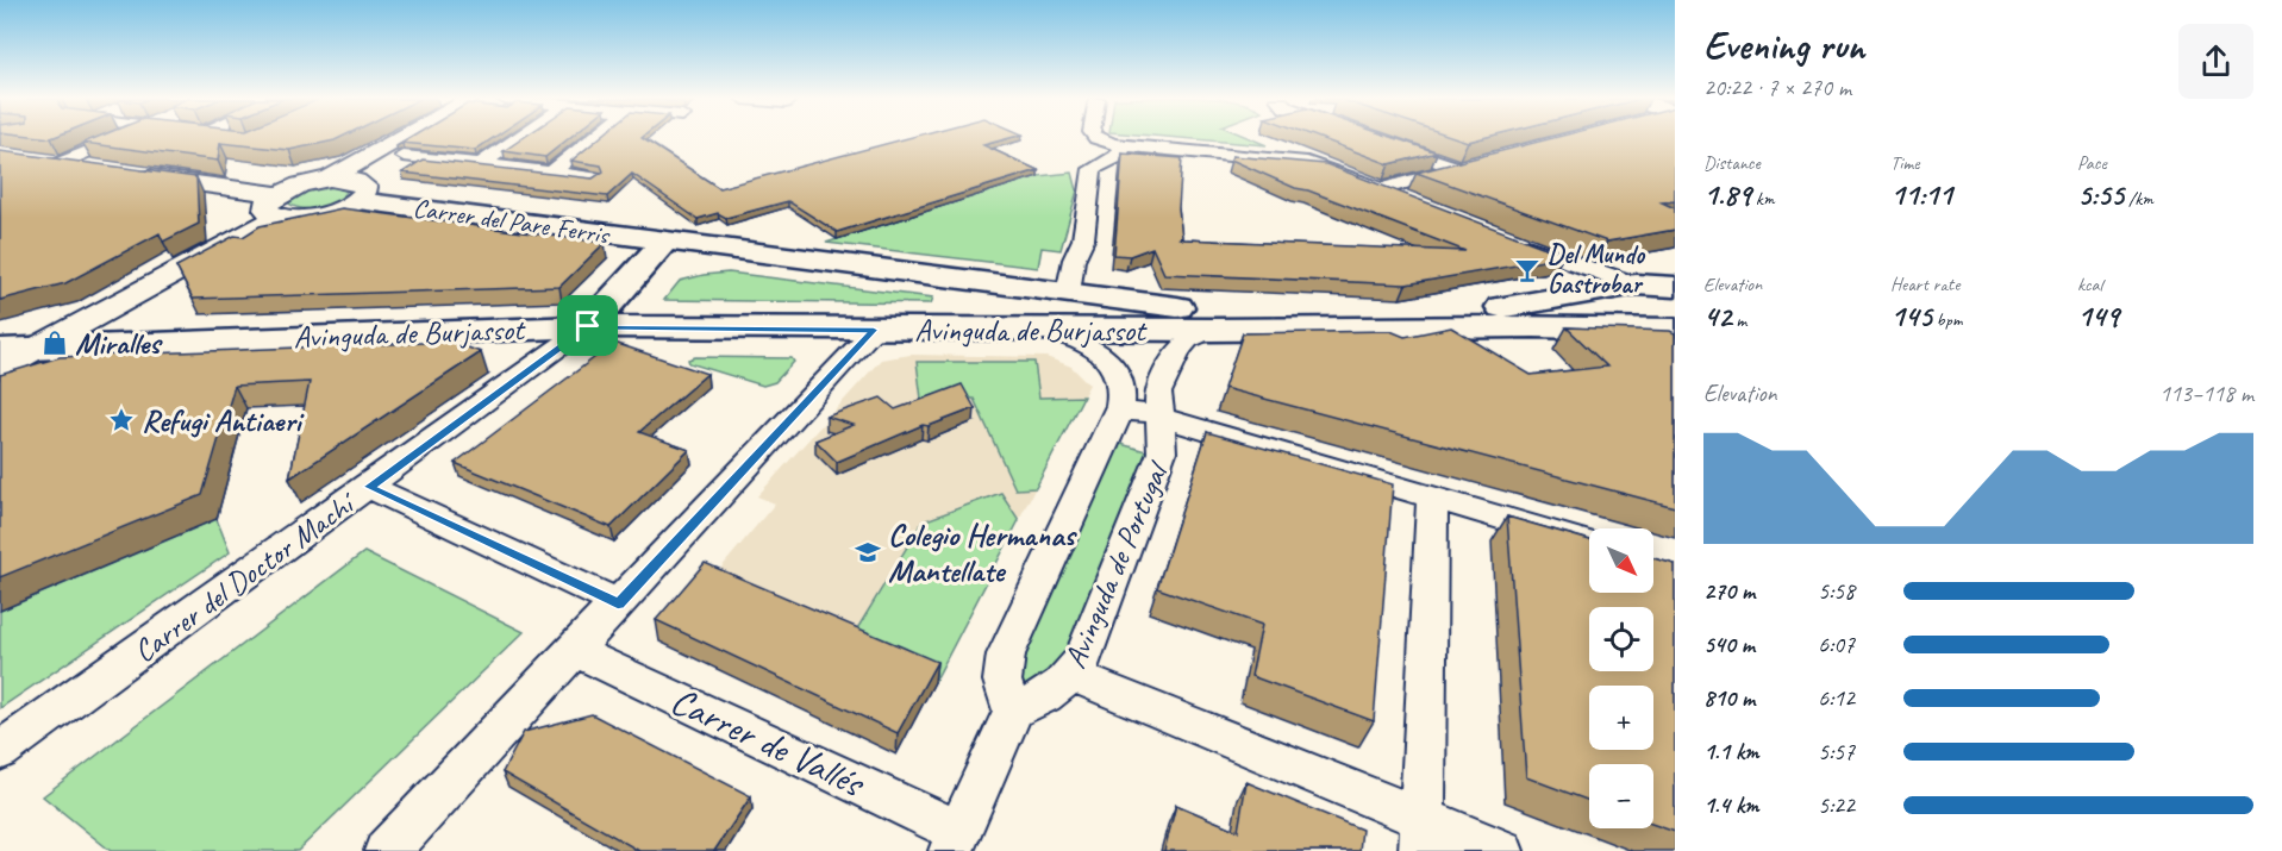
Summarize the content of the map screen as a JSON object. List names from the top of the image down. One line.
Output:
{"streets":{"main road":["Carrer del Pare Ferris","Avinguda de Burjassot"],"street":["Avinguda de Portugal","Carrer del Doctor Machí","Carrer de Vallés"]},"crossings":[["Carrer del Pare Ferris","Avinguda de Burjassot"],["Avinguda de Burjassot","Avinguda de Portugal"],["Avinguda de Burjassot","Carrer del Doctor Machí"]],"places":{"bar":["Del Mundo Gastrobar"],"shop":["Miralles"],"place":["Refugi Antiaeri"],"school or university":["Colegio Hermanas Mantellate"]},"north":"bottom right","page":{"heading":["Evening run","20:22 · 7 × 270 m"],"stats":[["Distance","1.89 km"],["Time","11:11"],["Pace","5:55 /km"],["Elevation","42 m"],["Heart rate","145 bpm"],["kcal","149"]],"chart":["Elevation","113–118 m"],"map_buttons":["+","−"],"list":[{"name":"270 m","note":"5:58"},{"name":"540 m","note":"6:07"},{"name":"810 m","note":"6:12"},{"name":"1.1 km","note":"5:57"},{"name":"1.4 km","note":"5:22"}]}}
